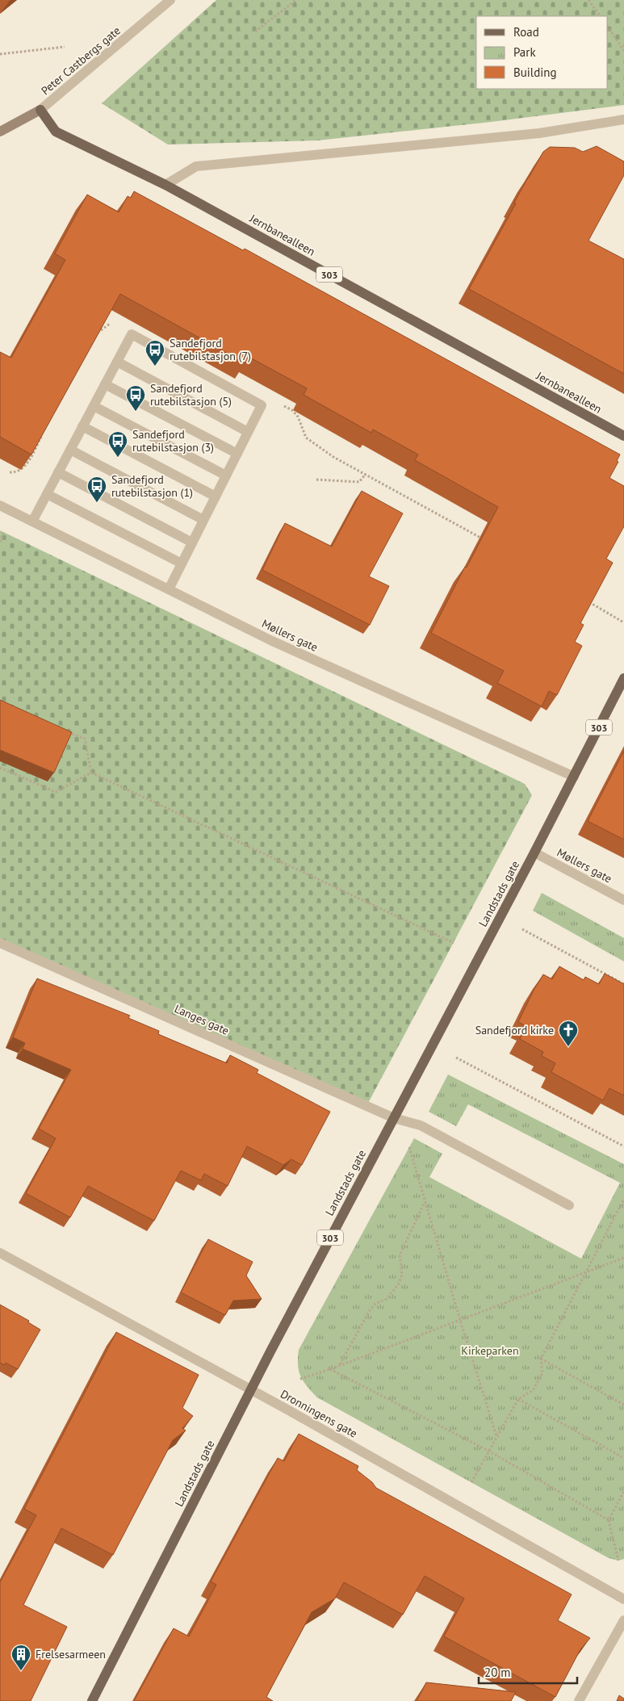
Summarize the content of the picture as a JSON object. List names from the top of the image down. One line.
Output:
{"streets":{"main road":["Peter Castbergs gate","Jernbanealleen","303","Landstads gate"],"street":["Møllers gate","Langes gate","Dronningens gate"]},"crossings":[["Peter Castbergs gate","Jernbanealleen"],["Møllers gate","Landstads gate"],["Landstads gate","Langes gate"],["Landstads gate","Dronningens gate"]],"parks":["Kirkeparken"],"places":{"bus stop":["Sandefjord rutebilstasjon (7)","Sandefjord rutebilstasjon (5)","Sandefjord rutebilstasjon (3)","Sandefjord rutebilstasjon (1)"],"church":["Sandefjord kirke"],"building":["Frelsesarmeen"]},"legend":["Road","Park","Building"],"scale_bar":"20 m"}
